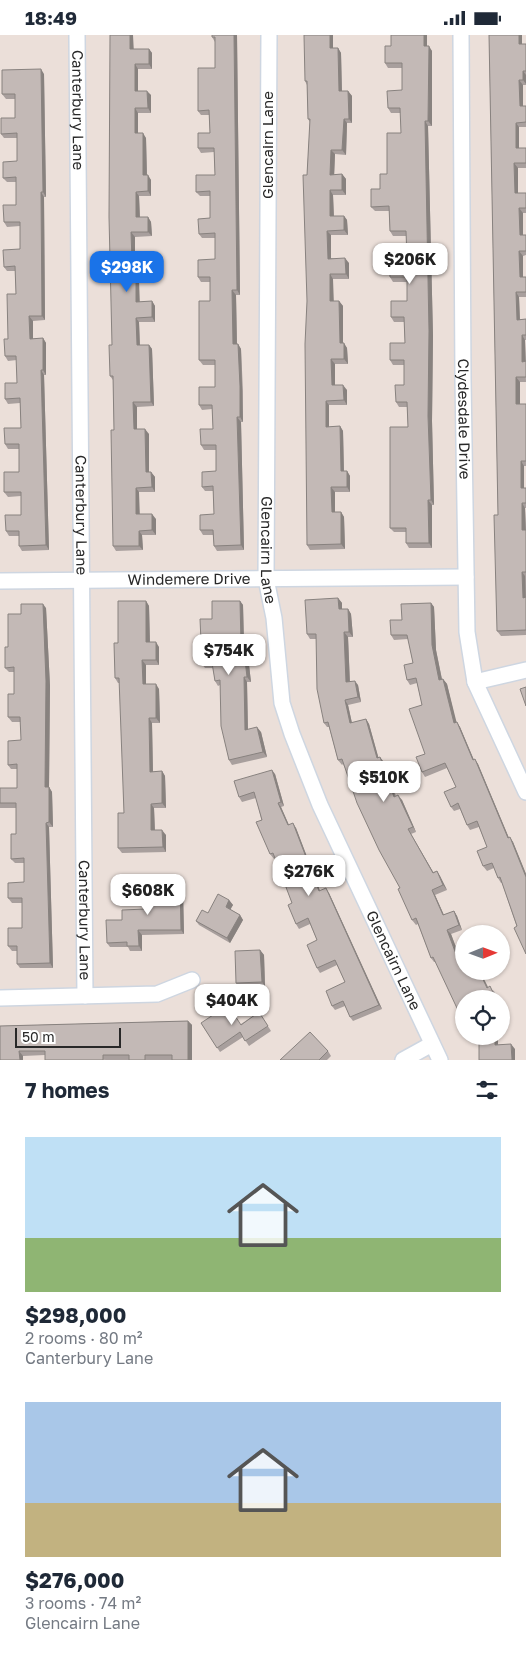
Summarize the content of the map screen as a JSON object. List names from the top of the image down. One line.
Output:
{"streets":{"street":["Canterbury Lane","Glencairn Lane","Clydesdale Drive","Windemere Drive"]},"crossings":[["Canterbury Lane","Windemere Drive"],["Glencairn Lane","Windemere Drive"],["Clydesdale Drive","Windemere Drive"]],"scale_bar":"50 m","north":"right","page":{"status":"18:49","price":["$206K","$298K","$754K","$510K","$276K","$608K","$404K"],"scale":"50 m","heading":"7 homes","list":[{"name":"$298,000","note":"2 rooms · 80 m² · Canterbury Lane"},{"name":"$276,000","note":"3 rooms · 74 m² · Glencairn Lane"}]}}
